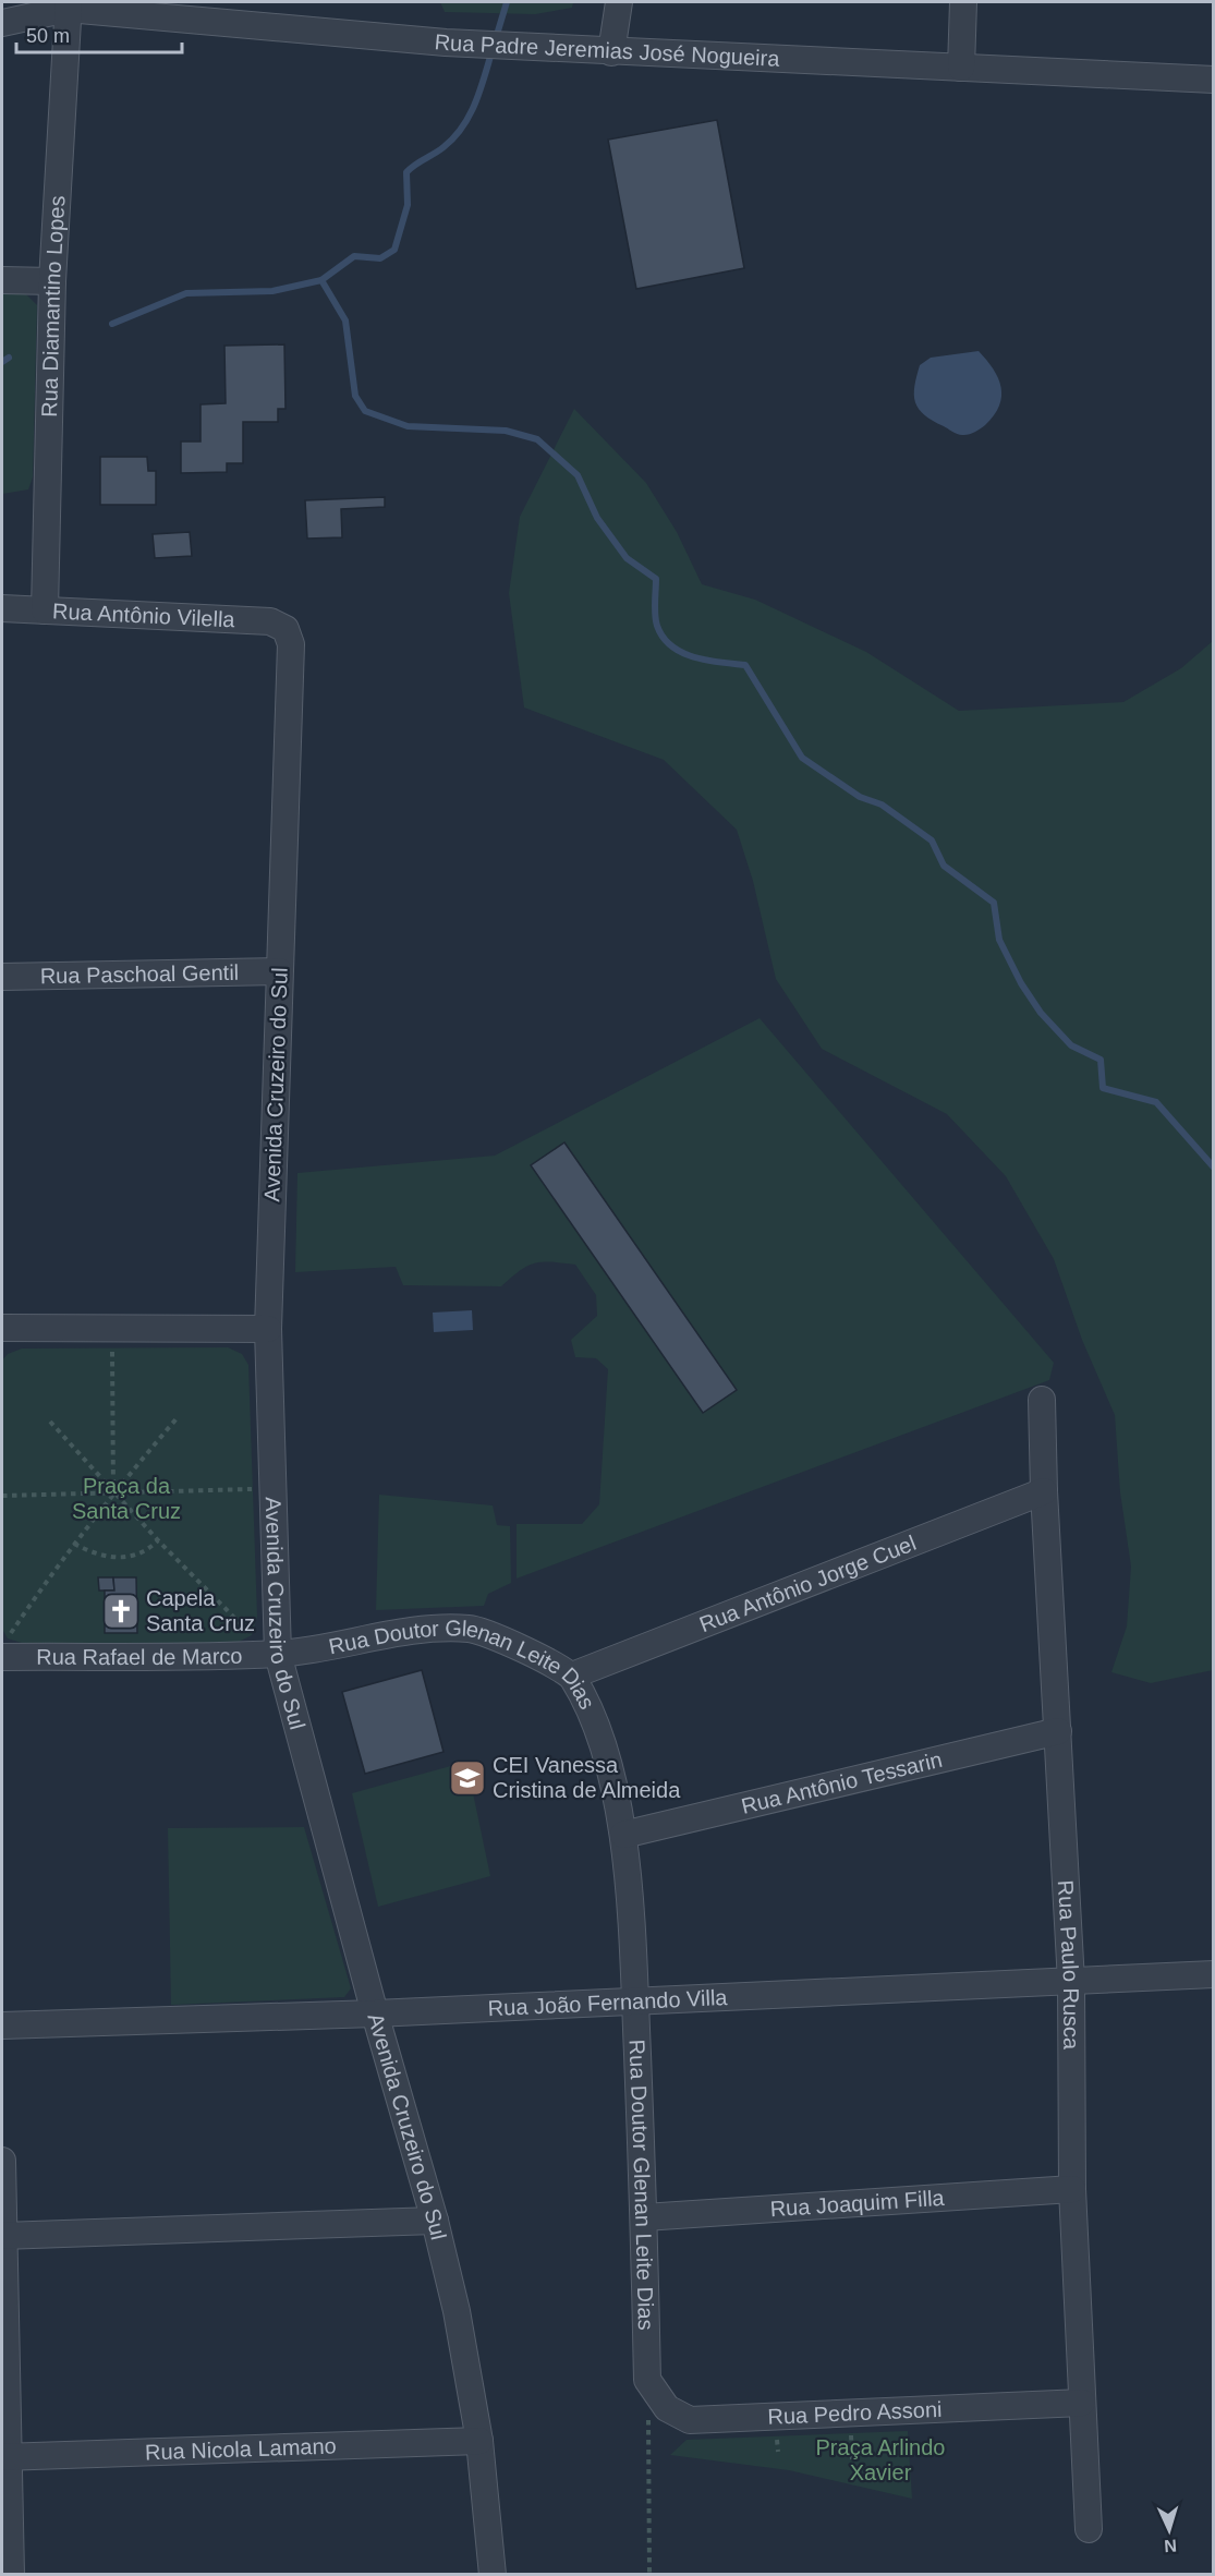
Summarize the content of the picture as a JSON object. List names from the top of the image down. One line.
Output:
{"streets":{"street":["Rua Padre Jeremias José Nogueira","Rua Diamantino Lopes","Rua Antônio Vilella","Rua Paschoal Gentil","Avenida Cruzeiro do Sul","Rua Antônio Jorge Cuel","Rua Rafael de Marco","Rua Doutor Glenan Leite Dias","Rua Antônio Tessarin","Rua Paulo Rusca","Rua João Fernando Villa","Rua Joaquim Filla","Rua Pedro Assoni","Rua Nicola Lamano"]},"crossings":[["Rua Padre Jeremias José Nogueira","Rua Diamantino Lopes"],["Rua Diamantino Lopes","Rua Antônio Vilella"],["Rua Antônio Vilella","Avenida Cruzeiro do Sul"],["Rua Paschoal Gentil","Avenida Cruzeiro do Sul"],["Avenida Cruzeiro do Sul","Rua Rafael de Marco"],["Avenida Cruzeiro do Sul","Rua Doutor Glenan Leite Dias"],["Avenida Cruzeiro do Sul","Rua João Fernando Villa"],["Avenida Cruzeiro do Sul","Rua Nicola Lamano"],["Rua Antônio Jorge Cuel","Rua Doutor Glenan Leite Dias"],["Rua Antônio Jorge Cuel","Rua Paulo Rusca"],["Rua Rafael de Marco","Rua Doutor Glenan Leite Dias"],["Rua Doutor Glenan Leite Dias","Rua Antônio Tessarin"],["Rua Doutor Glenan Leite Dias","Rua João Fernando Villa"],["Rua Doutor Glenan Leite Dias","Rua Joaquim Filla"],["Rua Doutor Glenan Leite Dias","Rua Pedro Assoni"],["Rua Antônio Tessarin","Rua Paulo Rusca"],["Rua Paulo Rusca","Rua João Fernando Villa"],["Rua Paulo Rusca","Rua Joaquim Filla"],["Rua Paulo Rusca","Rua Pedro Assoni"]],"parks":["Praça da Santa Cruz","Praça Arlindo Xavier"],"places":{"church":["Capela Santa Cruz"],"school or university":["CEI Vanessa Cristina de Almeida"]},"scale_bar":"50 m","north":"bottom"}
